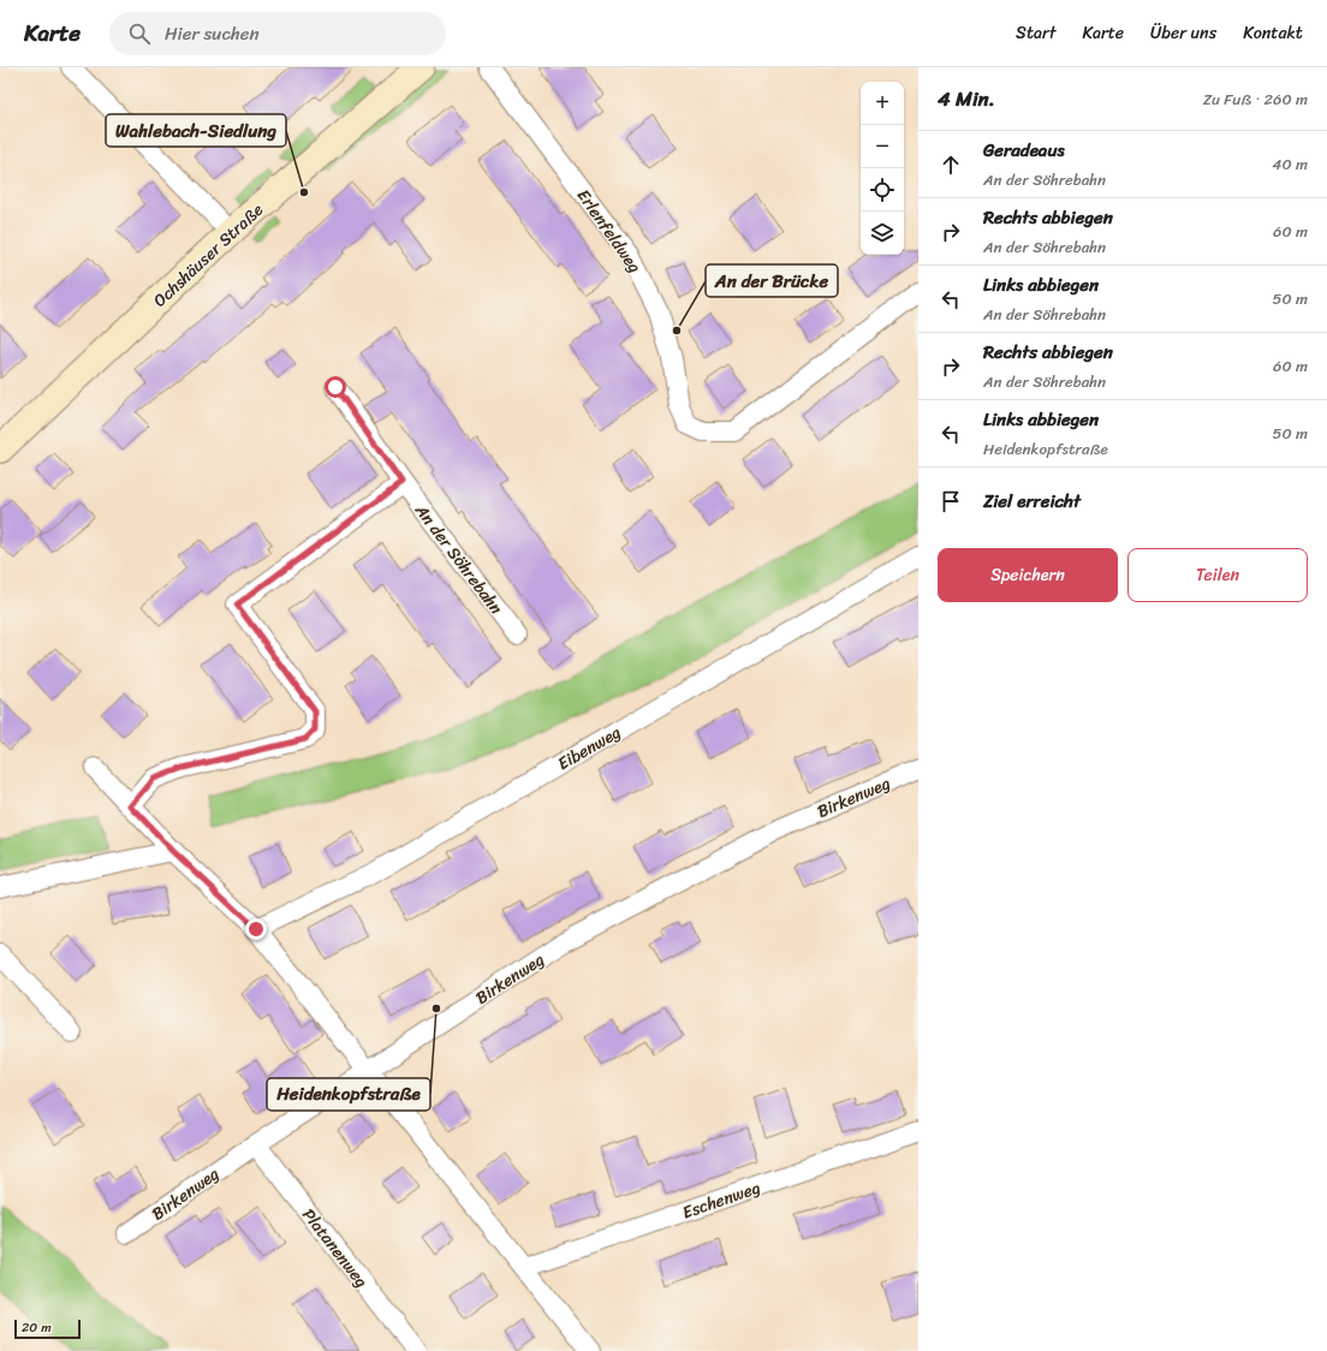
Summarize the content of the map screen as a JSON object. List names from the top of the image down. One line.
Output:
{"streets":{"main road":["Ochshäuser Straße"],"street":["Erlenfeldweg","An der Söhrebahn","Eibenweg","Birkenweg","Eschenweg","Platanenweg"]},"crossings":[["Birkenweg","Platanenweg"]],"places":["Wahlebach-Siedlung","An der Brücke","Heidenkopfstraße"],"scale_bar":"20 m","page":{"header":"Karte","search":"Hier suchen","nav":["Start","Karte","Über uns","Kontakt"],"heading":["4 Min.","Zu Fuß · 260 m"],"map_buttons":["+","−"],"list":[["Geradeaus","An der Söhrebahn","40 m"],["Rechts abbiegen","An der Söhrebahn","60 m"],["Links abbiegen","An der Söhrebahn","50 m"],["Rechts abbiegen","An der Söhrebahn","60 m"],["Links abbiegen","Heidenkopfstraße","50 m"],"Ziel erreicht"],"buttons":["Speichern","Teilen"],"scale":"20 m"}}
